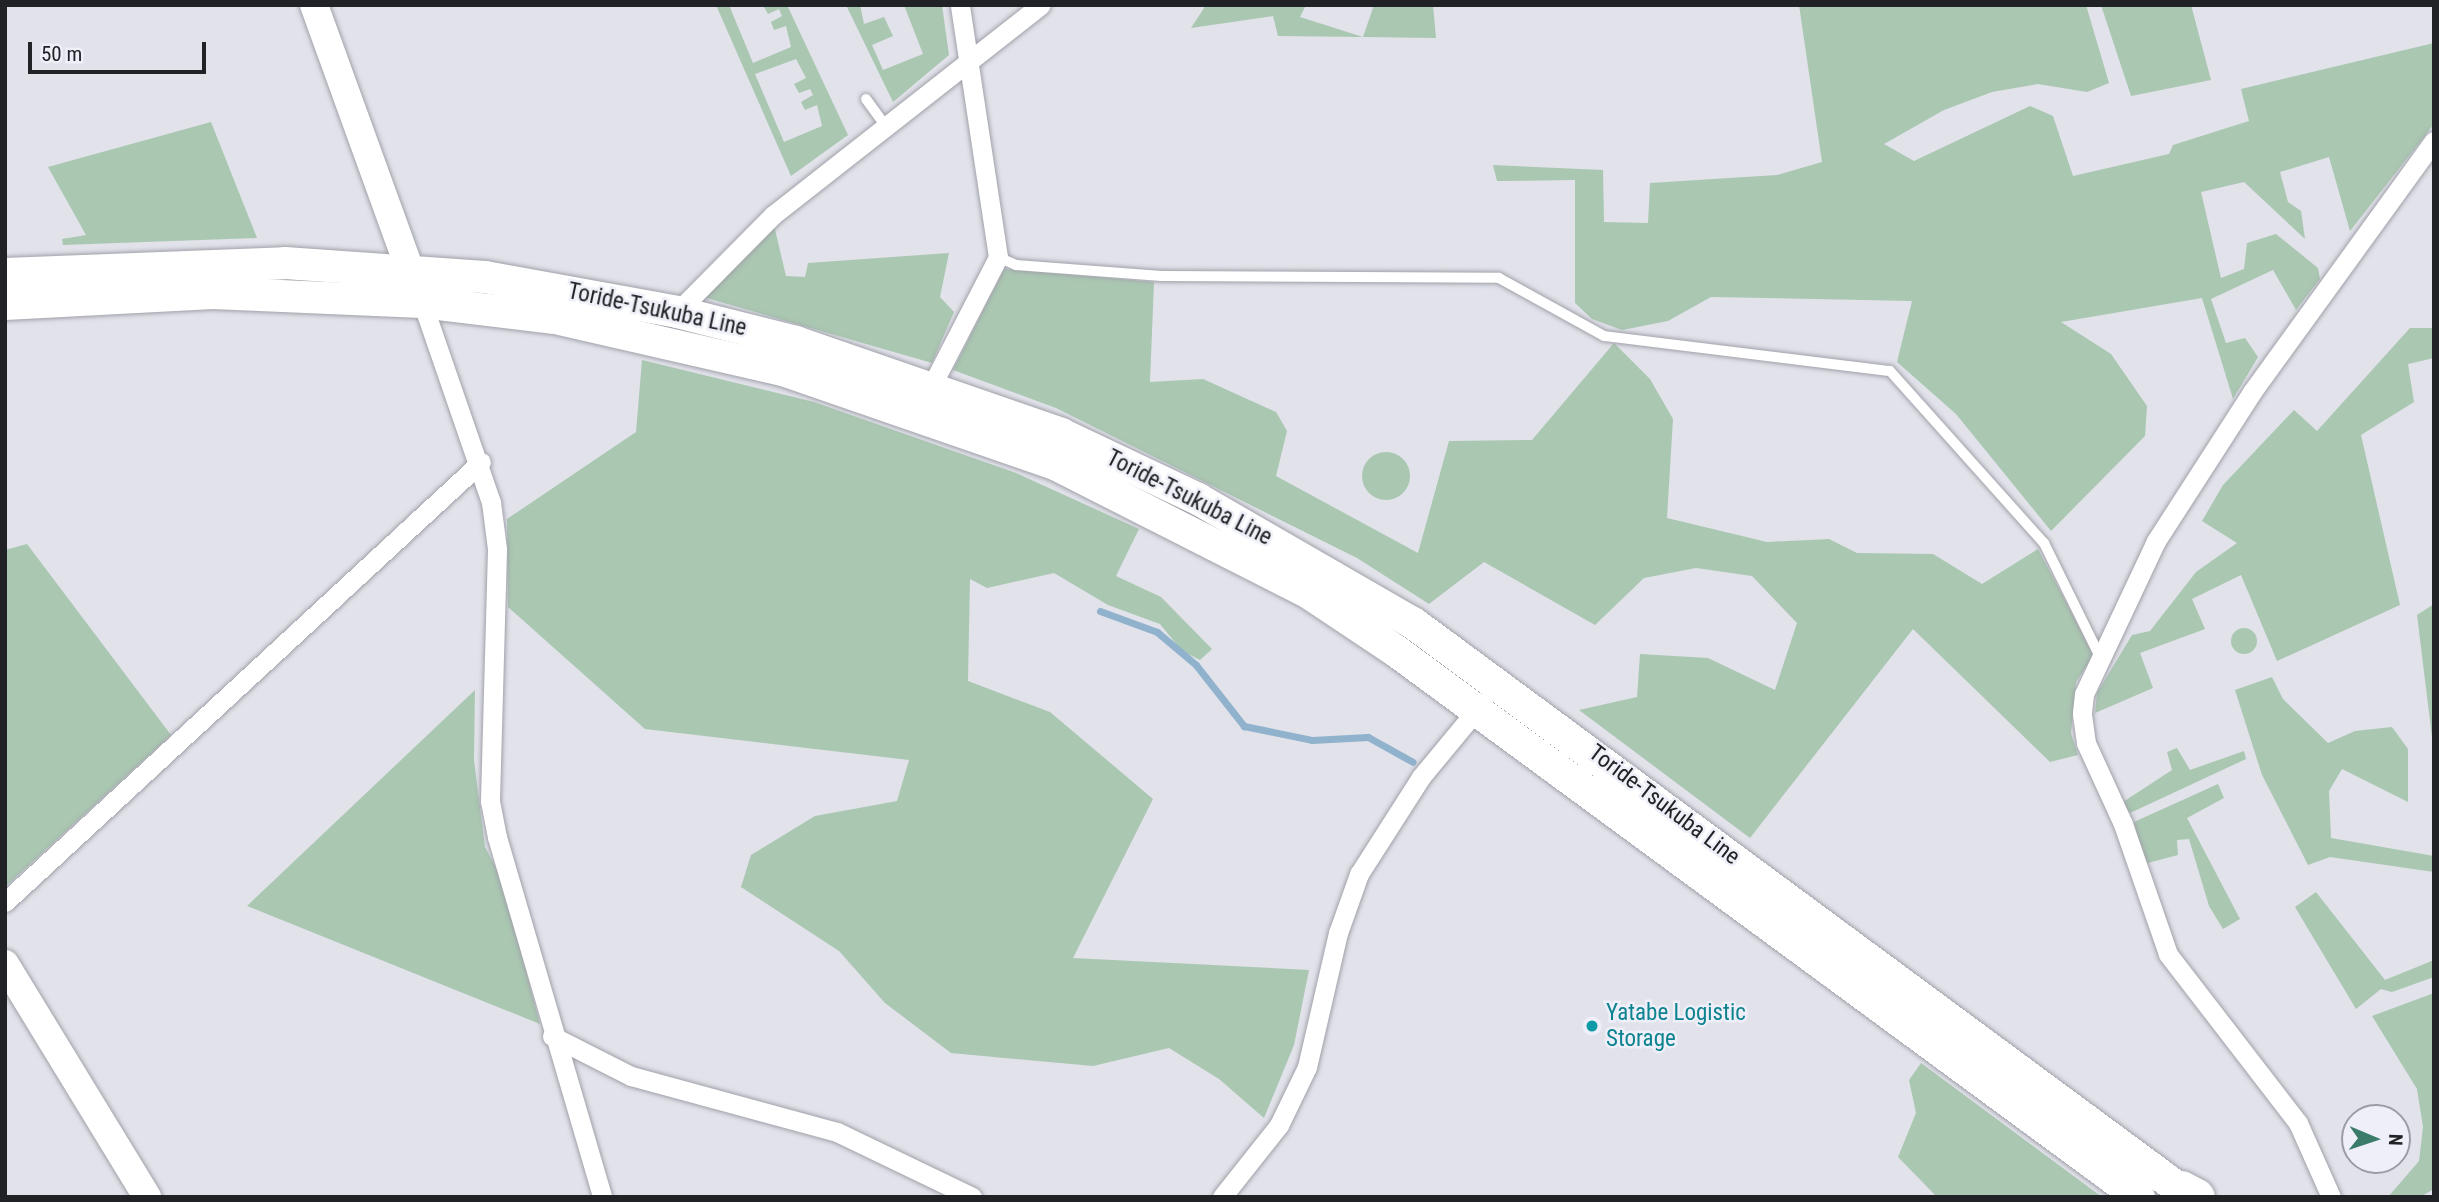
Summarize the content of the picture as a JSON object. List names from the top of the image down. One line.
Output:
{"streets":{"main road":["Toride-Tsukuba Line"]},"places":["Yatabe Logistic Storage"],"scale_bar":"50 m","north":"right"}
